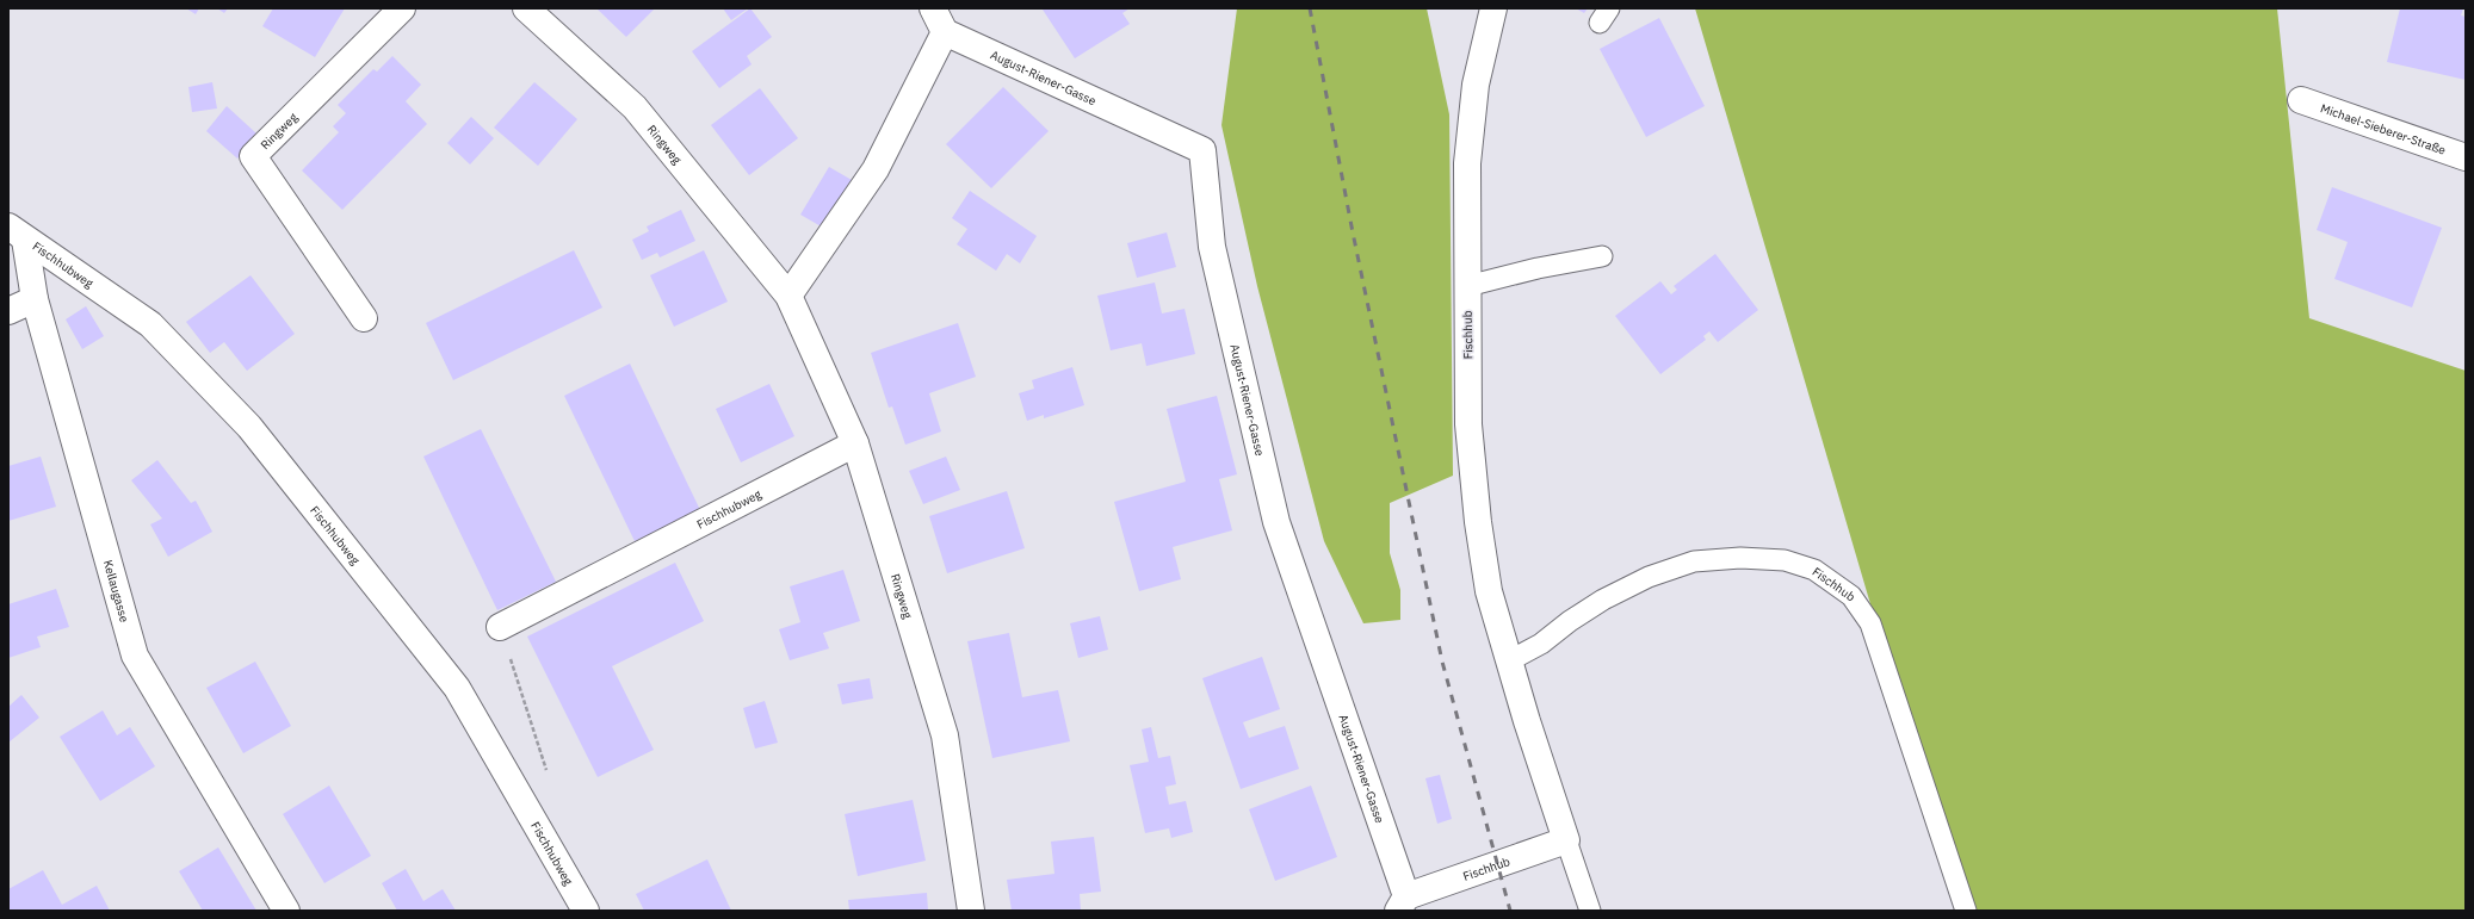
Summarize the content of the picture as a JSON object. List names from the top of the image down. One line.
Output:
{"streets":{"street":["August-Riener-Gasse","Michael-Sieberer-Straße","Ringweg","Fischhubweg","Fischhub","Kellaugasse"]},"crossings":[["August-Riener-Gasse","Fischhub"],["Ringweg","Fischhubweg"],["Fischhubweg","Kellaugasse"]]}
